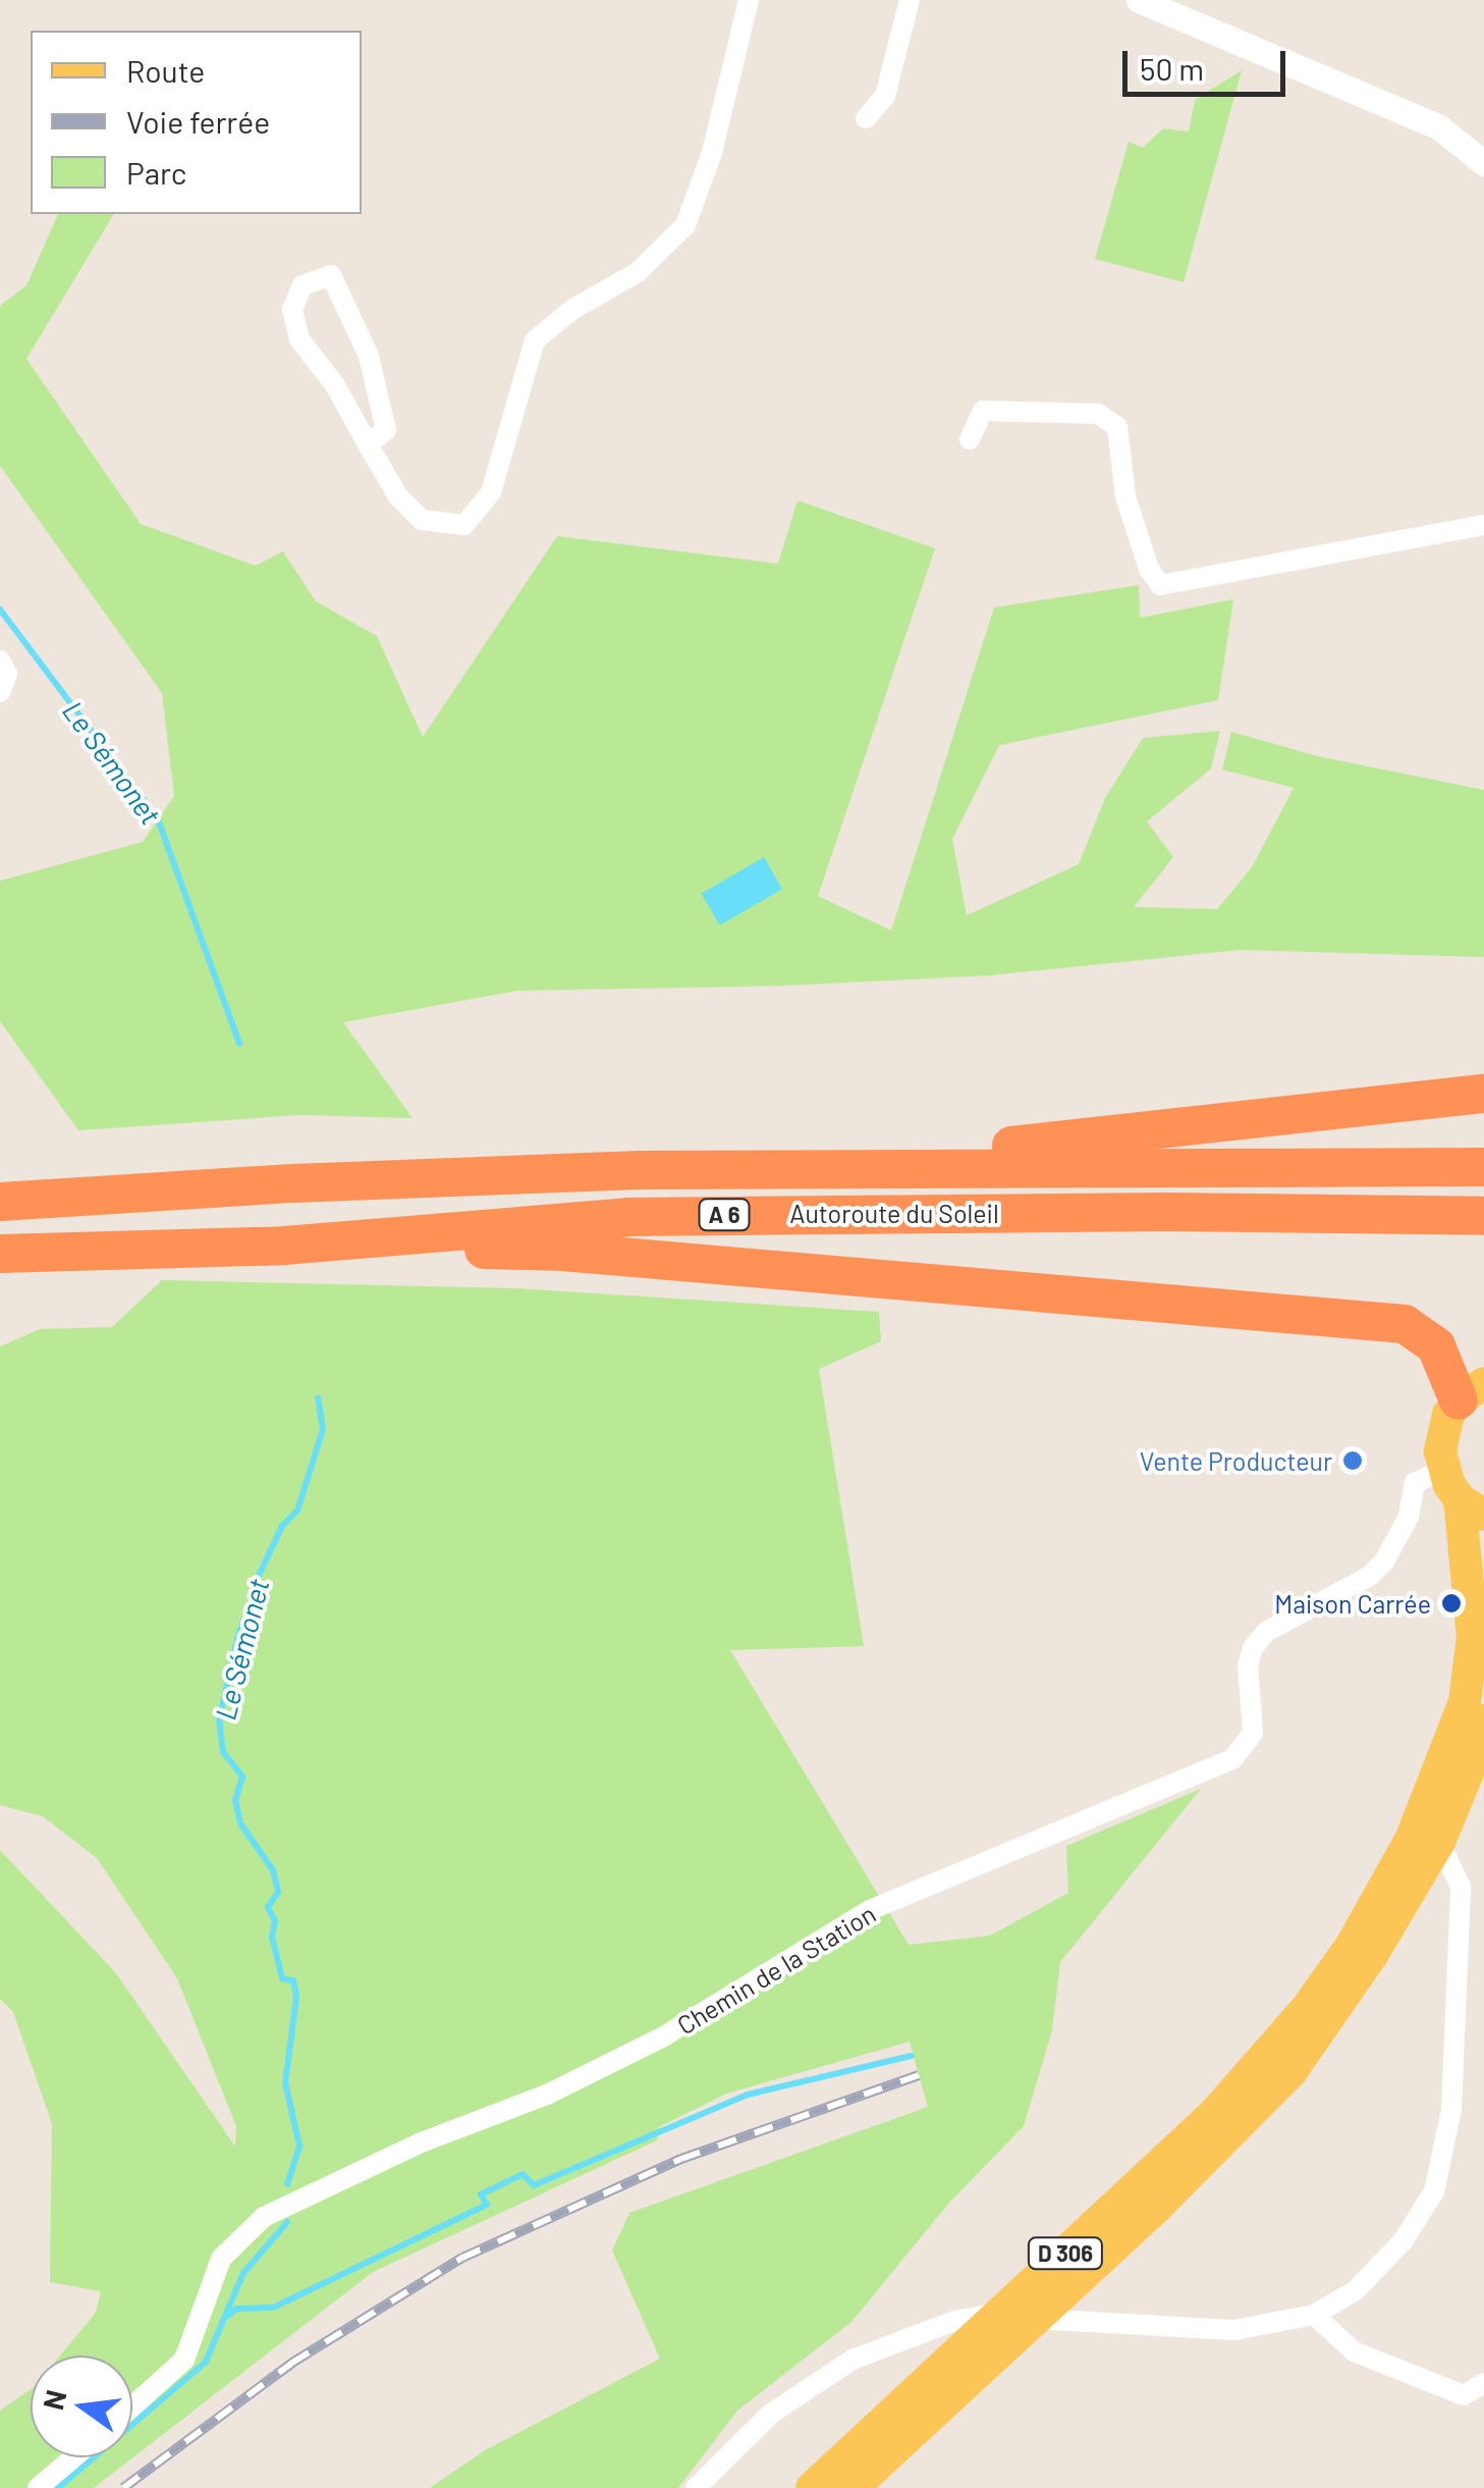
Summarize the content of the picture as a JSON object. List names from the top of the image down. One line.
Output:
{"streets":{"highway":["Autoroute du Soleil","A 6"],"main road":["D 306"],"street":["Chemin de la Station"]},"crossings":[["Chemin de la Station","D 306"]],"water":["Le Sémonet"],"places":["Vente Producteur","Maison Carrée"],"legend":["Route","Voie ferrée","Parc"],"scale_bar":"50 m","north":"left"}
